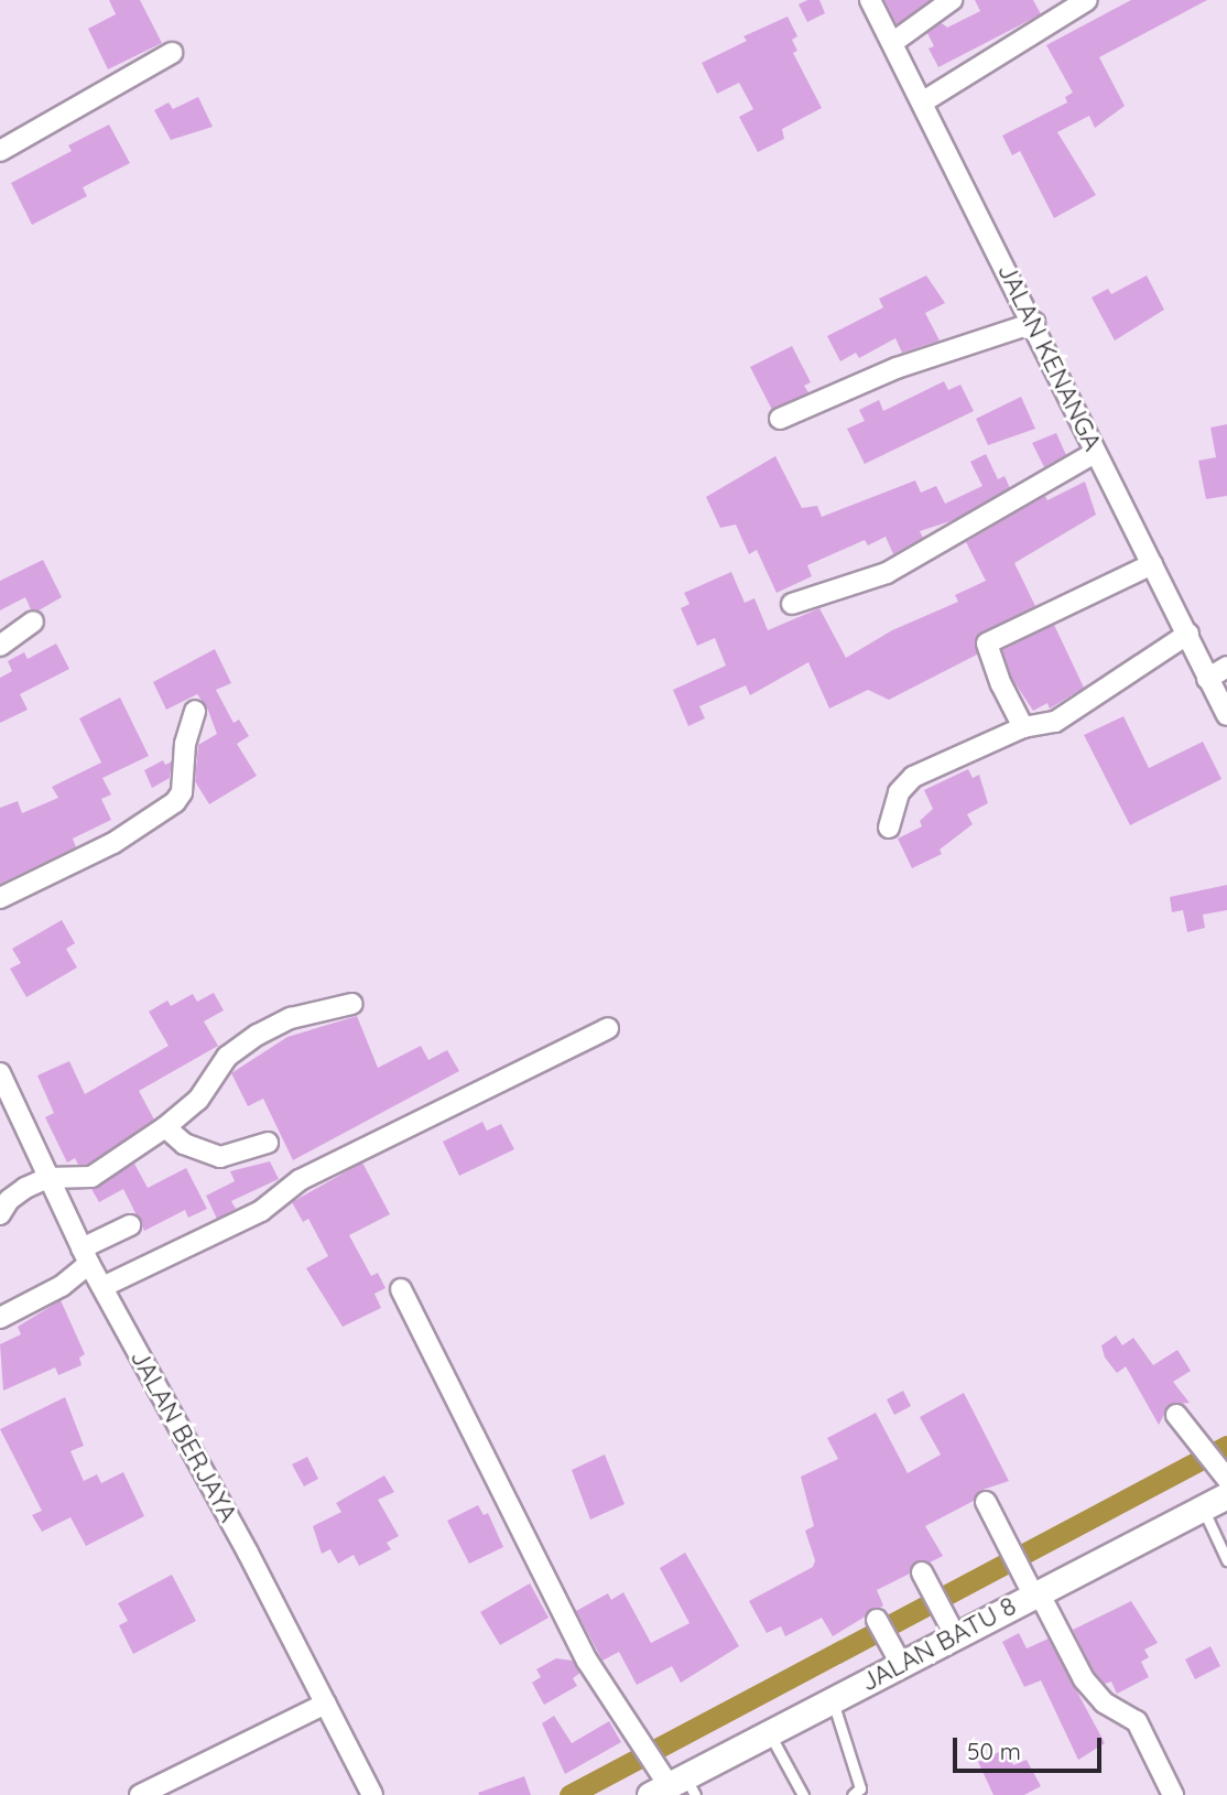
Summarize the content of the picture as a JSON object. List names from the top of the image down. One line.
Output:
{"streets":{"street":["JALAN KENANGA","JALAN BERJAYA","JALAN BATU 8"]},"scale_bar":"50 m"}
